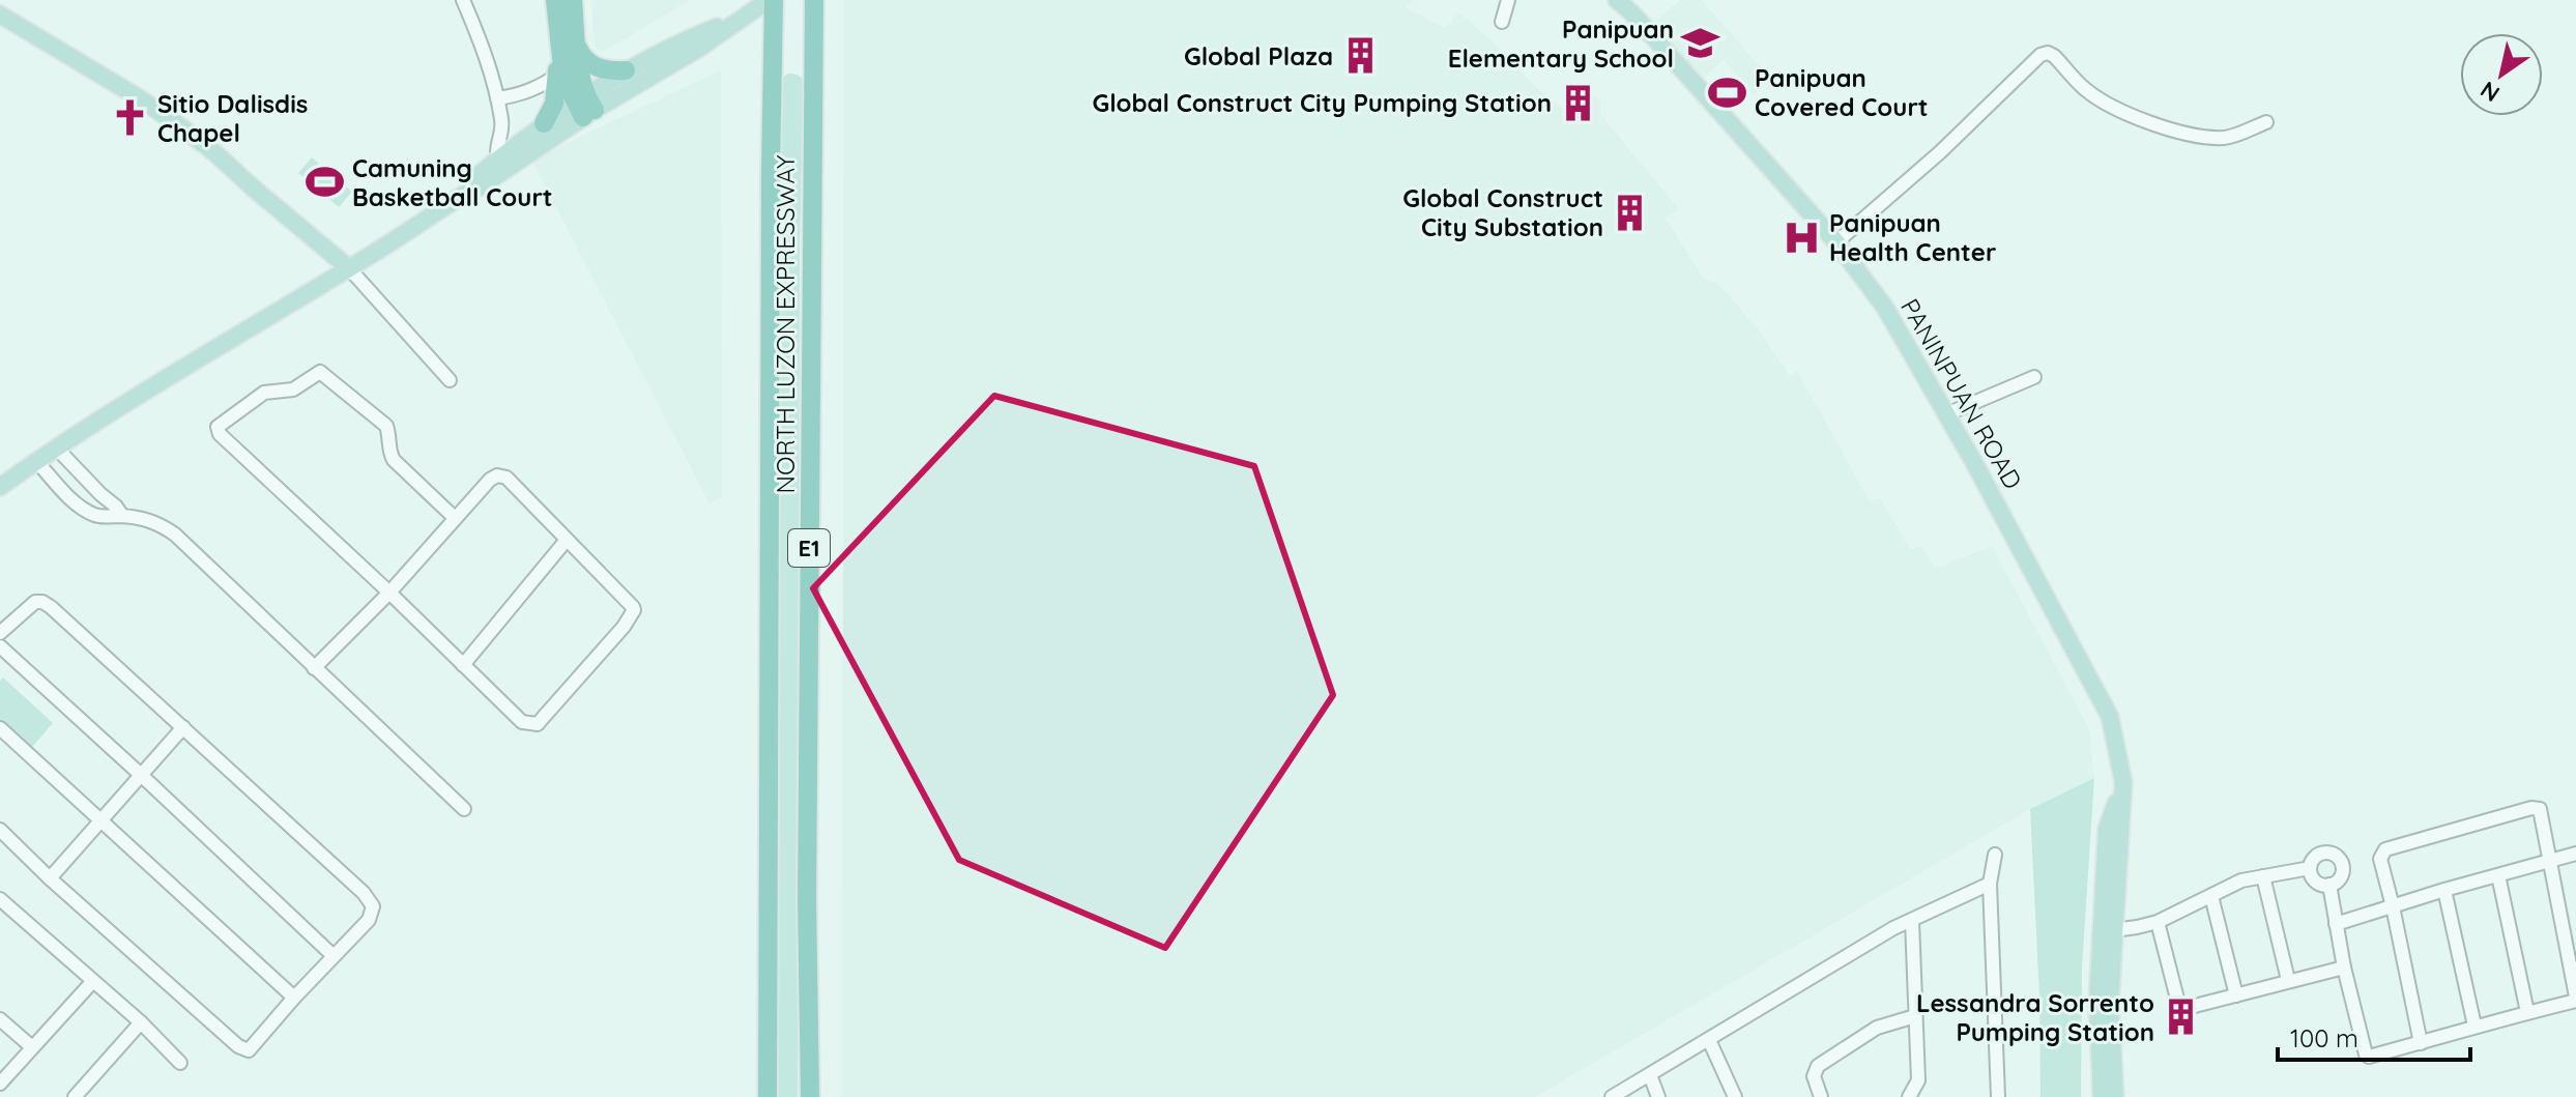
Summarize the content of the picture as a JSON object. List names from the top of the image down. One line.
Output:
{"streets":{"highway":["NORTH LUZON EXPRESSWAY","E1"],"main road":["PANINPUAN ROAD"]},"places":{"school or university":["Panipuan Elementary School"],"building":["Global Plaza","Global Construct City Pumping Station","Global Construct City Substation","Lessandra Sorrento Pumping Station"],"sports":["Panipuan Covered Court","Camuning Basketball Court"],"church":["Sitio Dalisdis Chapel"],"hospital":["Panipuan Health Center"]},"scale_bar":"100 m","north":"bottom left"}
